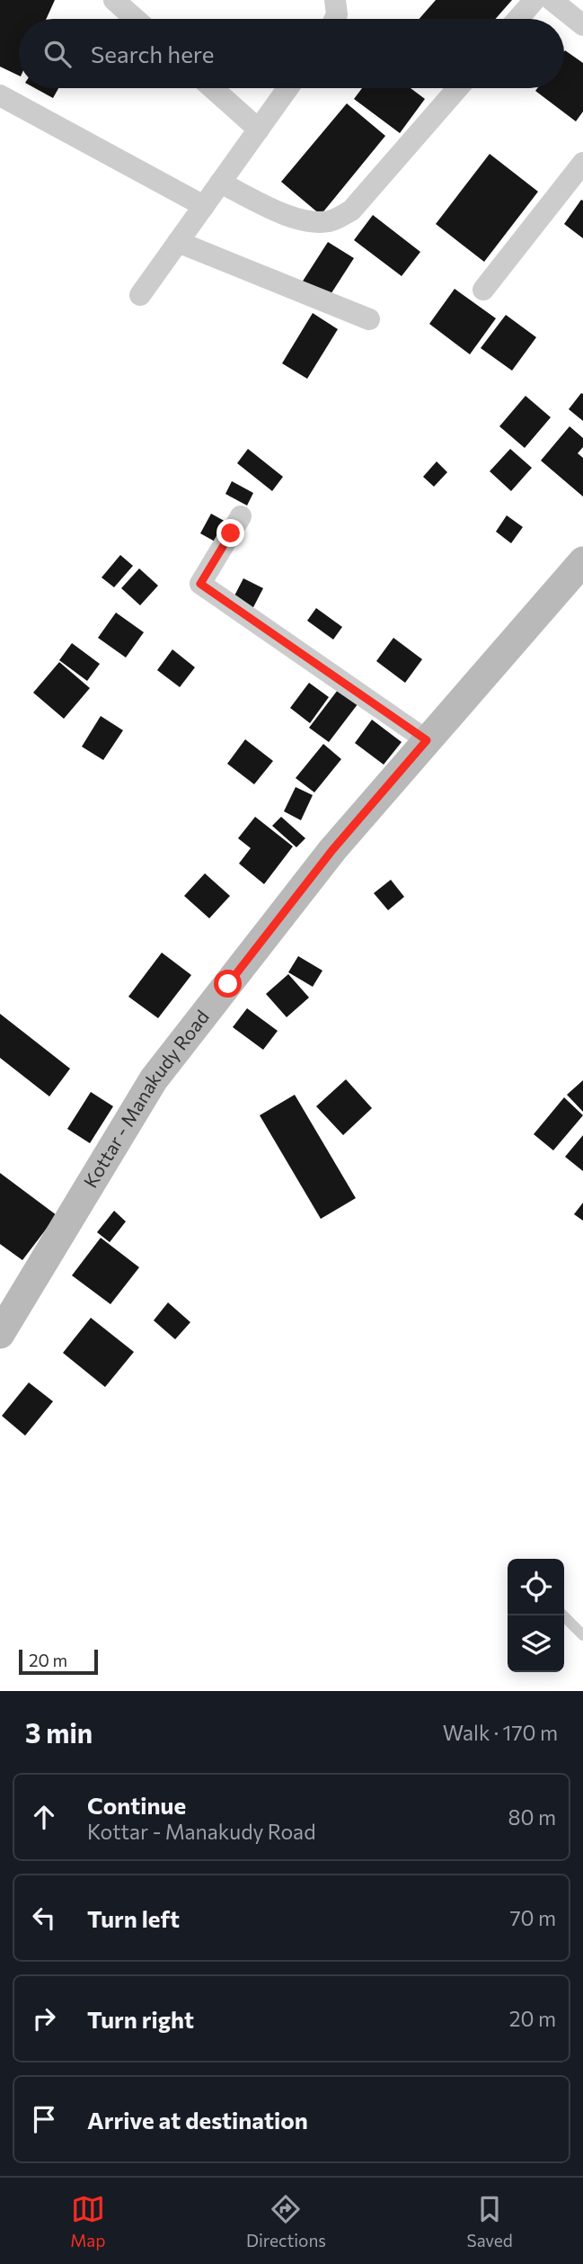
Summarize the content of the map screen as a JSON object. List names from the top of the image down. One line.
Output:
{"streets":{"main road":["Kottar - Manakudy Road"]},"scale_bar":"20 m","page":{"search":"Search here","scale":"20 m","heading":["3 min","Walk · 170 m"],"list":[["Continue","Kottar - Manakudy Road","80 m"],["Turn left","70 m"],["Turn right","20 m"],"Arrive at destination"],"nav":["Map","Directions","Saved"]}}
